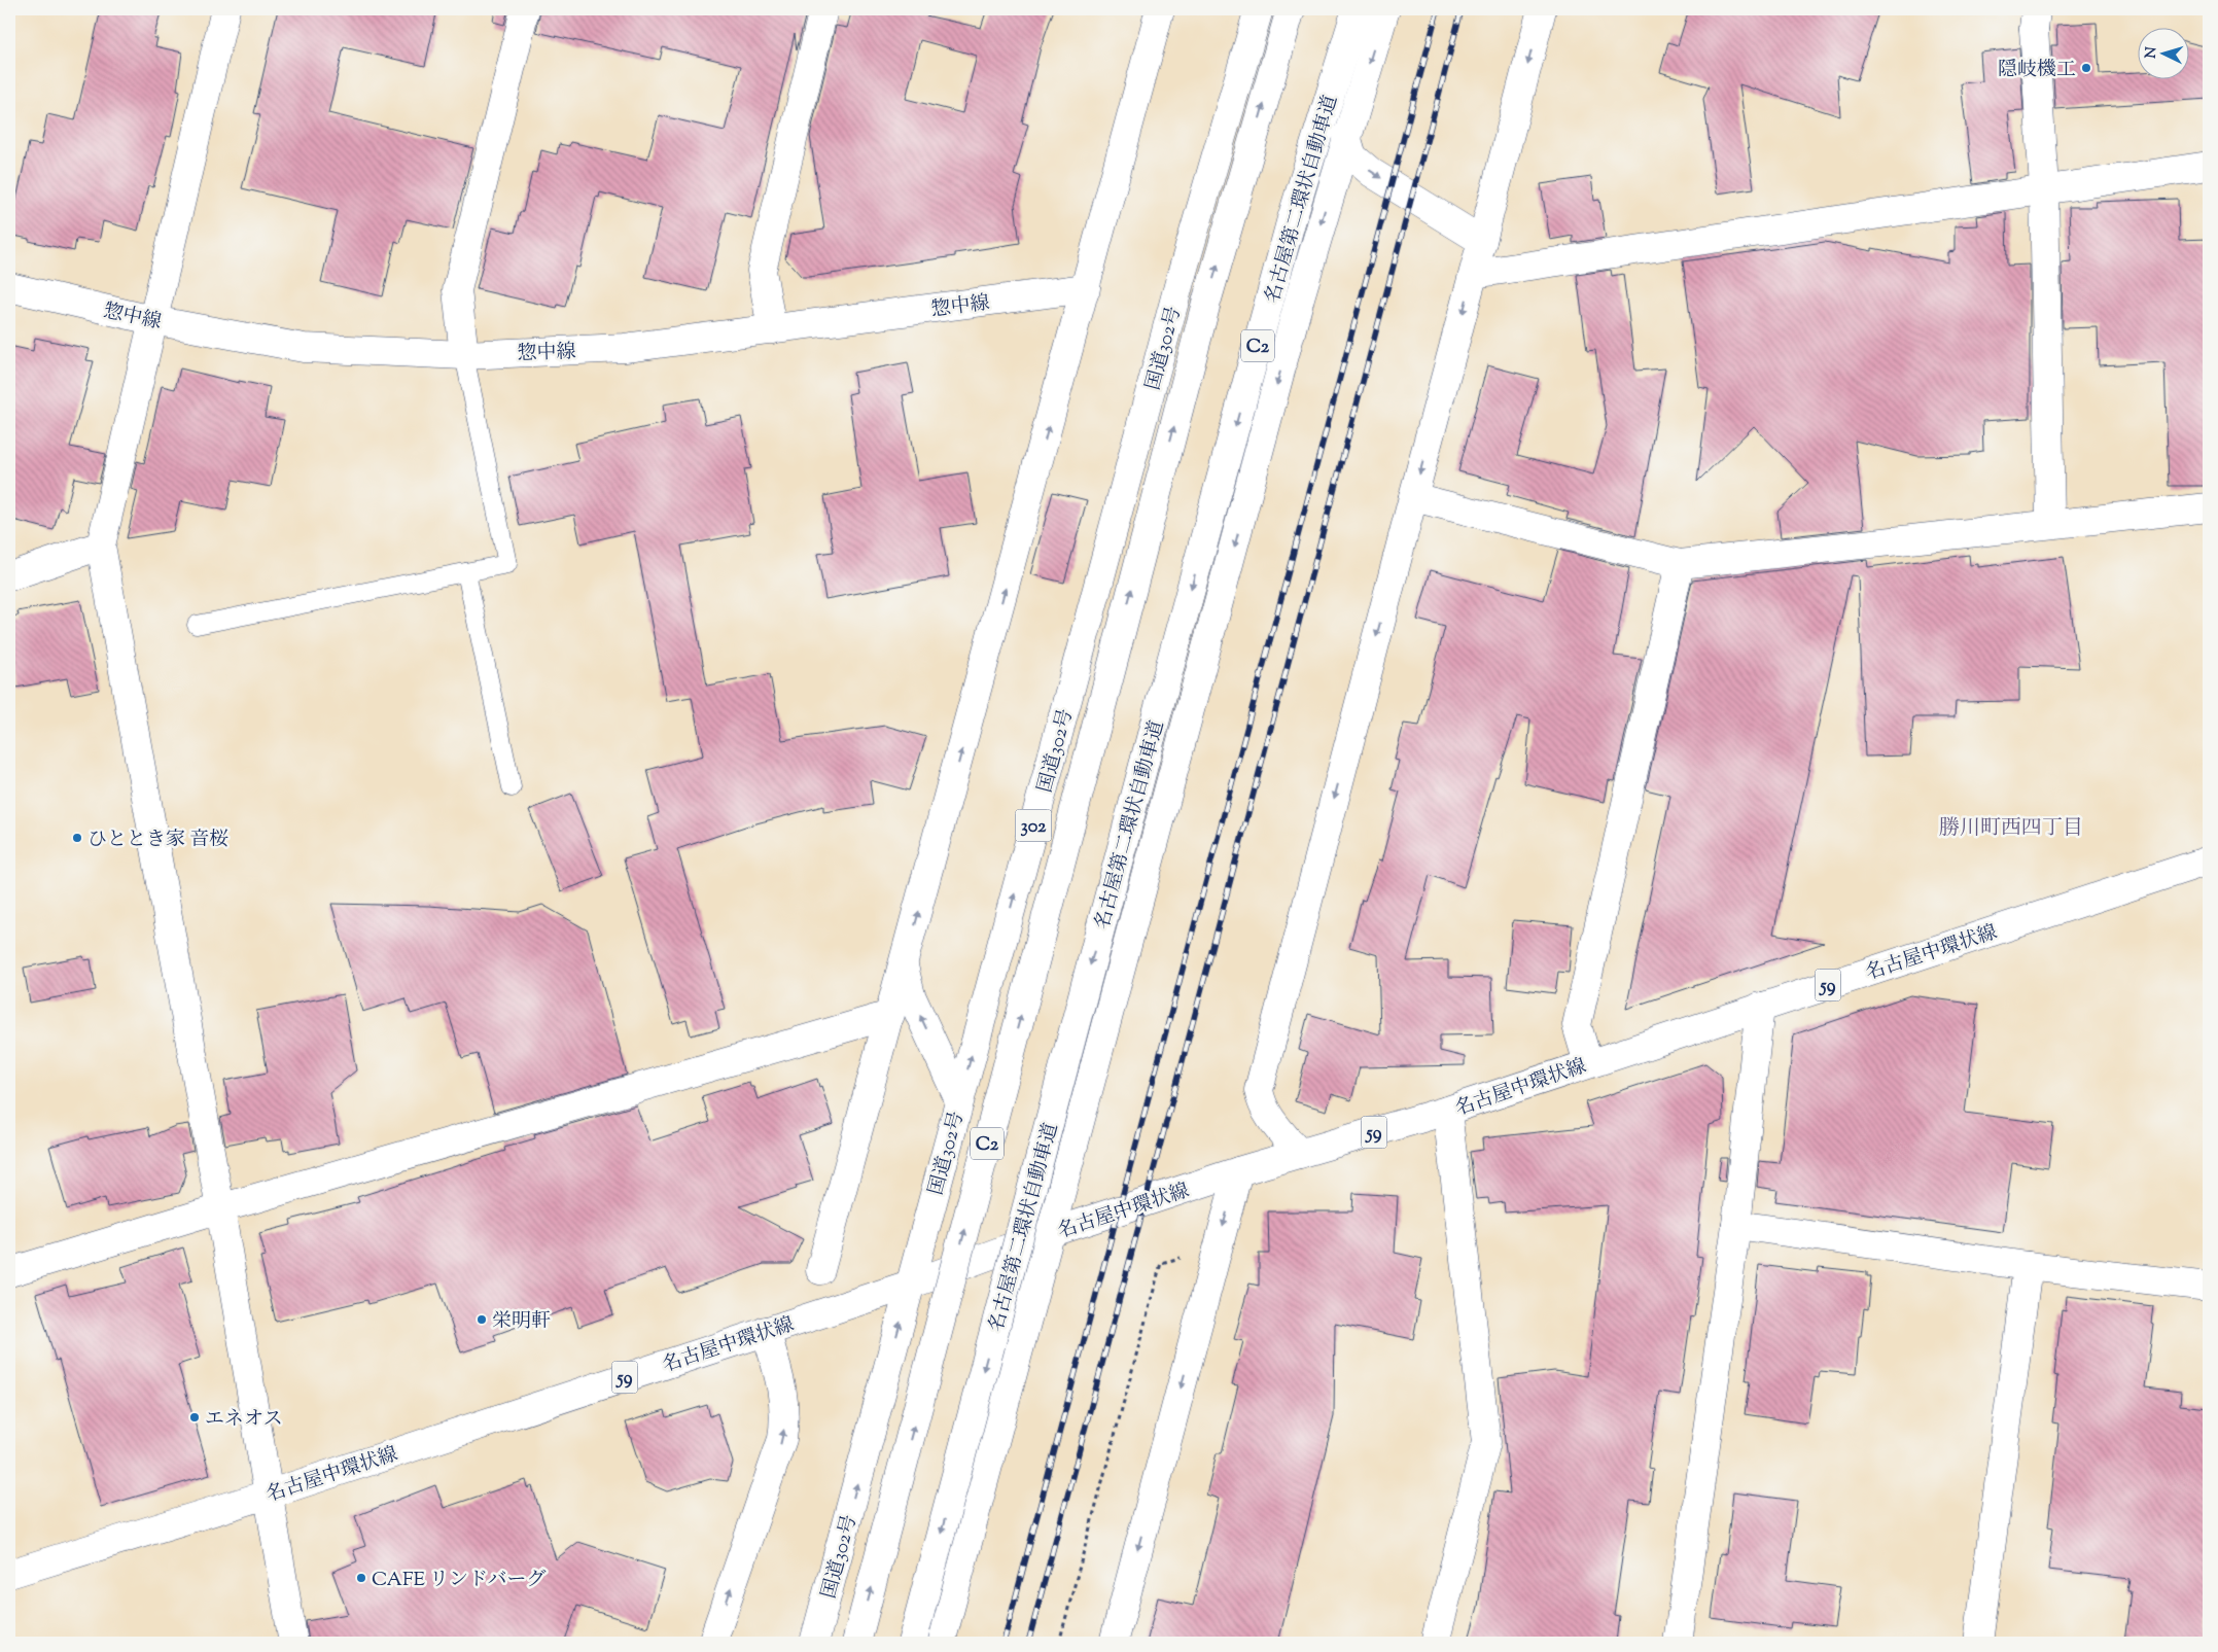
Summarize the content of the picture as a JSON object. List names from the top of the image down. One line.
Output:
{"streets":{"main road":["名古屋第二環状自動車道","惣中線","C2","国道302号","302","名古屋中環状線","59"]},"crossings":[["国道302号","名古屋中環状線"]],"districts":["勝川町西四丁目"],"places":["隠岐機工","ひととき家 音桜","栄明軒","エネオス","CAFE リンドバーグ"],"north":"left"}
